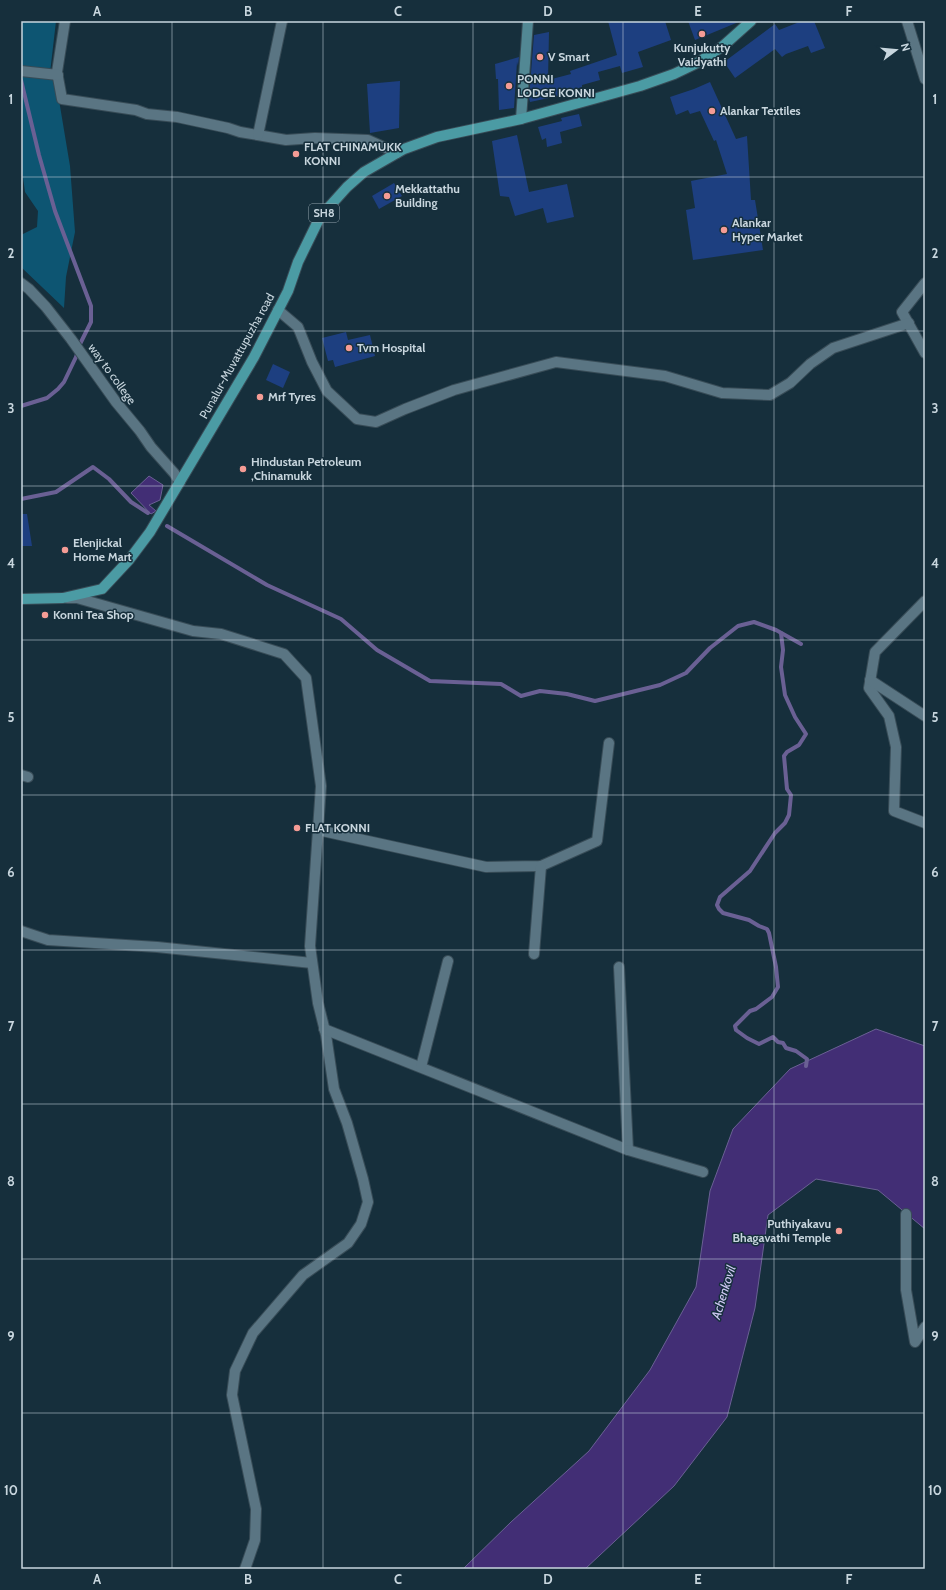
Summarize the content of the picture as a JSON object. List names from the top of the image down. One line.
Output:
{"streets":{"main road":["SH8","Punalur-Muvattupuzha road"],"street":["way to college"]},"crossings":[["SH8","Punalur-Muvattupuzha road"],["Punalur-Muvattupuzha road","way to college"]],"water":["Achenkovil"],"places":["Kunjukutty Vaidyathi","V Smart","PONNI LODGE KONNI","Alankar Textiles","FLAT CHINAMUKK KONNI","Mekkattathu Building","Alankar Hyper Market","Tvm Hospital","Mrf Tyres","Hindustan Petroleum ,Chinamukk","Elenjickal Home Mart","Konni Tea Shop","FLAT KONNI","Puthiyakavu Bhagavathi Temple"],"north":"right","grid":{"columns":["A","B","C","D","E","F"],"rows":["1","2","3","4","5","6","7","8","9","10"]}}
